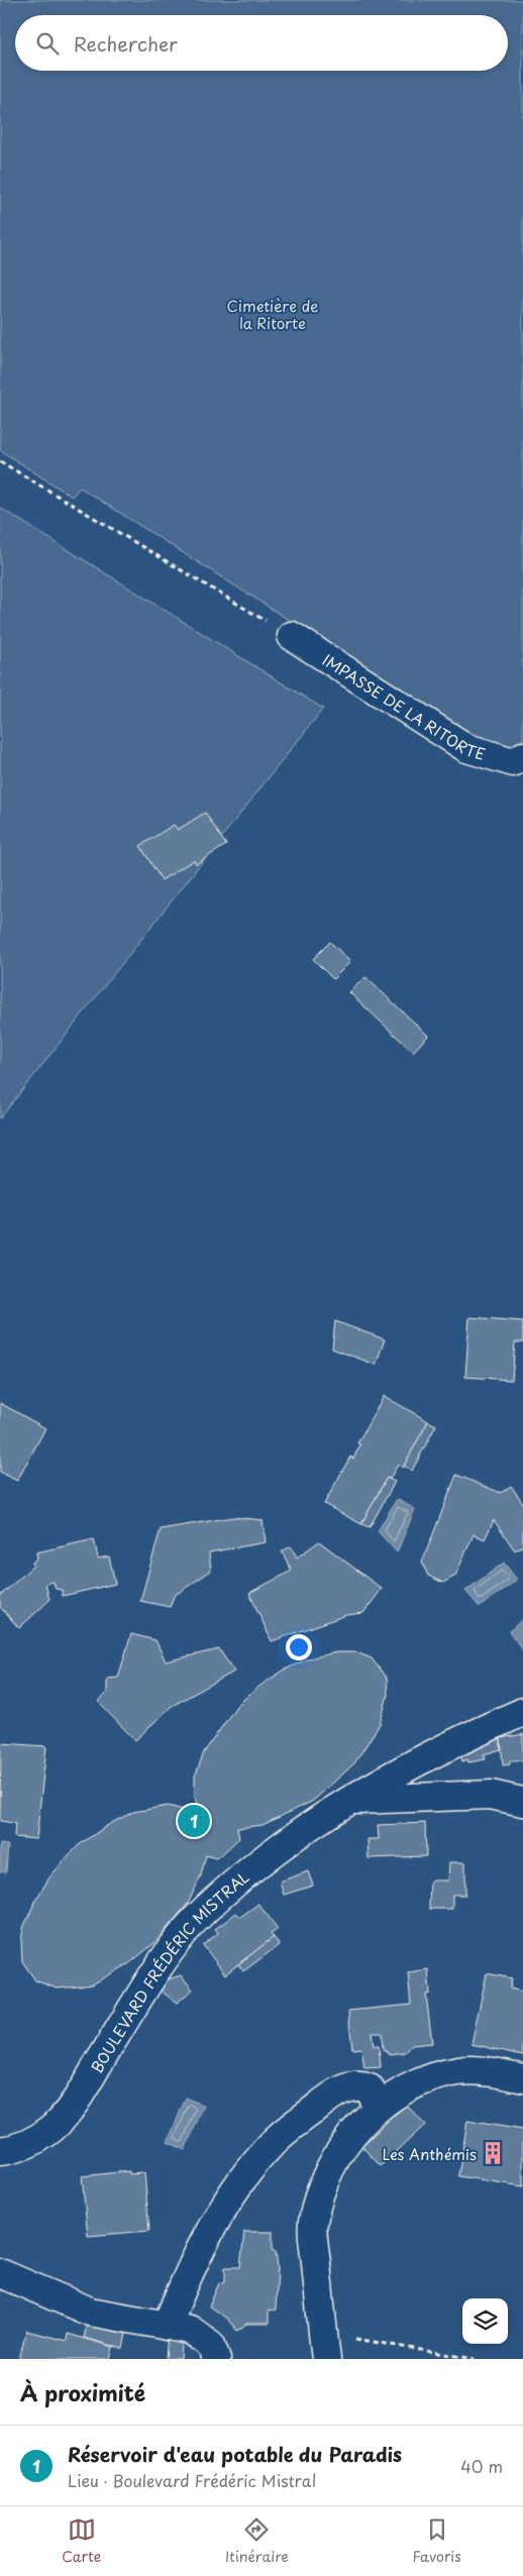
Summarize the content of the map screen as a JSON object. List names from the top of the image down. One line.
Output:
{"streets":{"street":["IMPASSE DE LA RITORTE","BOULEVARD FRÉDÉRIC MISTRAL"]},"parks":["Cimetière de la Ritorte"],"places":{"building":["Les Anthémis"]},"page":{"search":"Rechercher","pins":"1","heading":"À proximité","list":[{"mark":"1","name":"Réservoir d'eau potable du Paradis","note":"Lieu · Boulevard Frédéric Mistral","value":"40 m"}],"nav":["Carte","Itinéraire","Favoris"]}}
